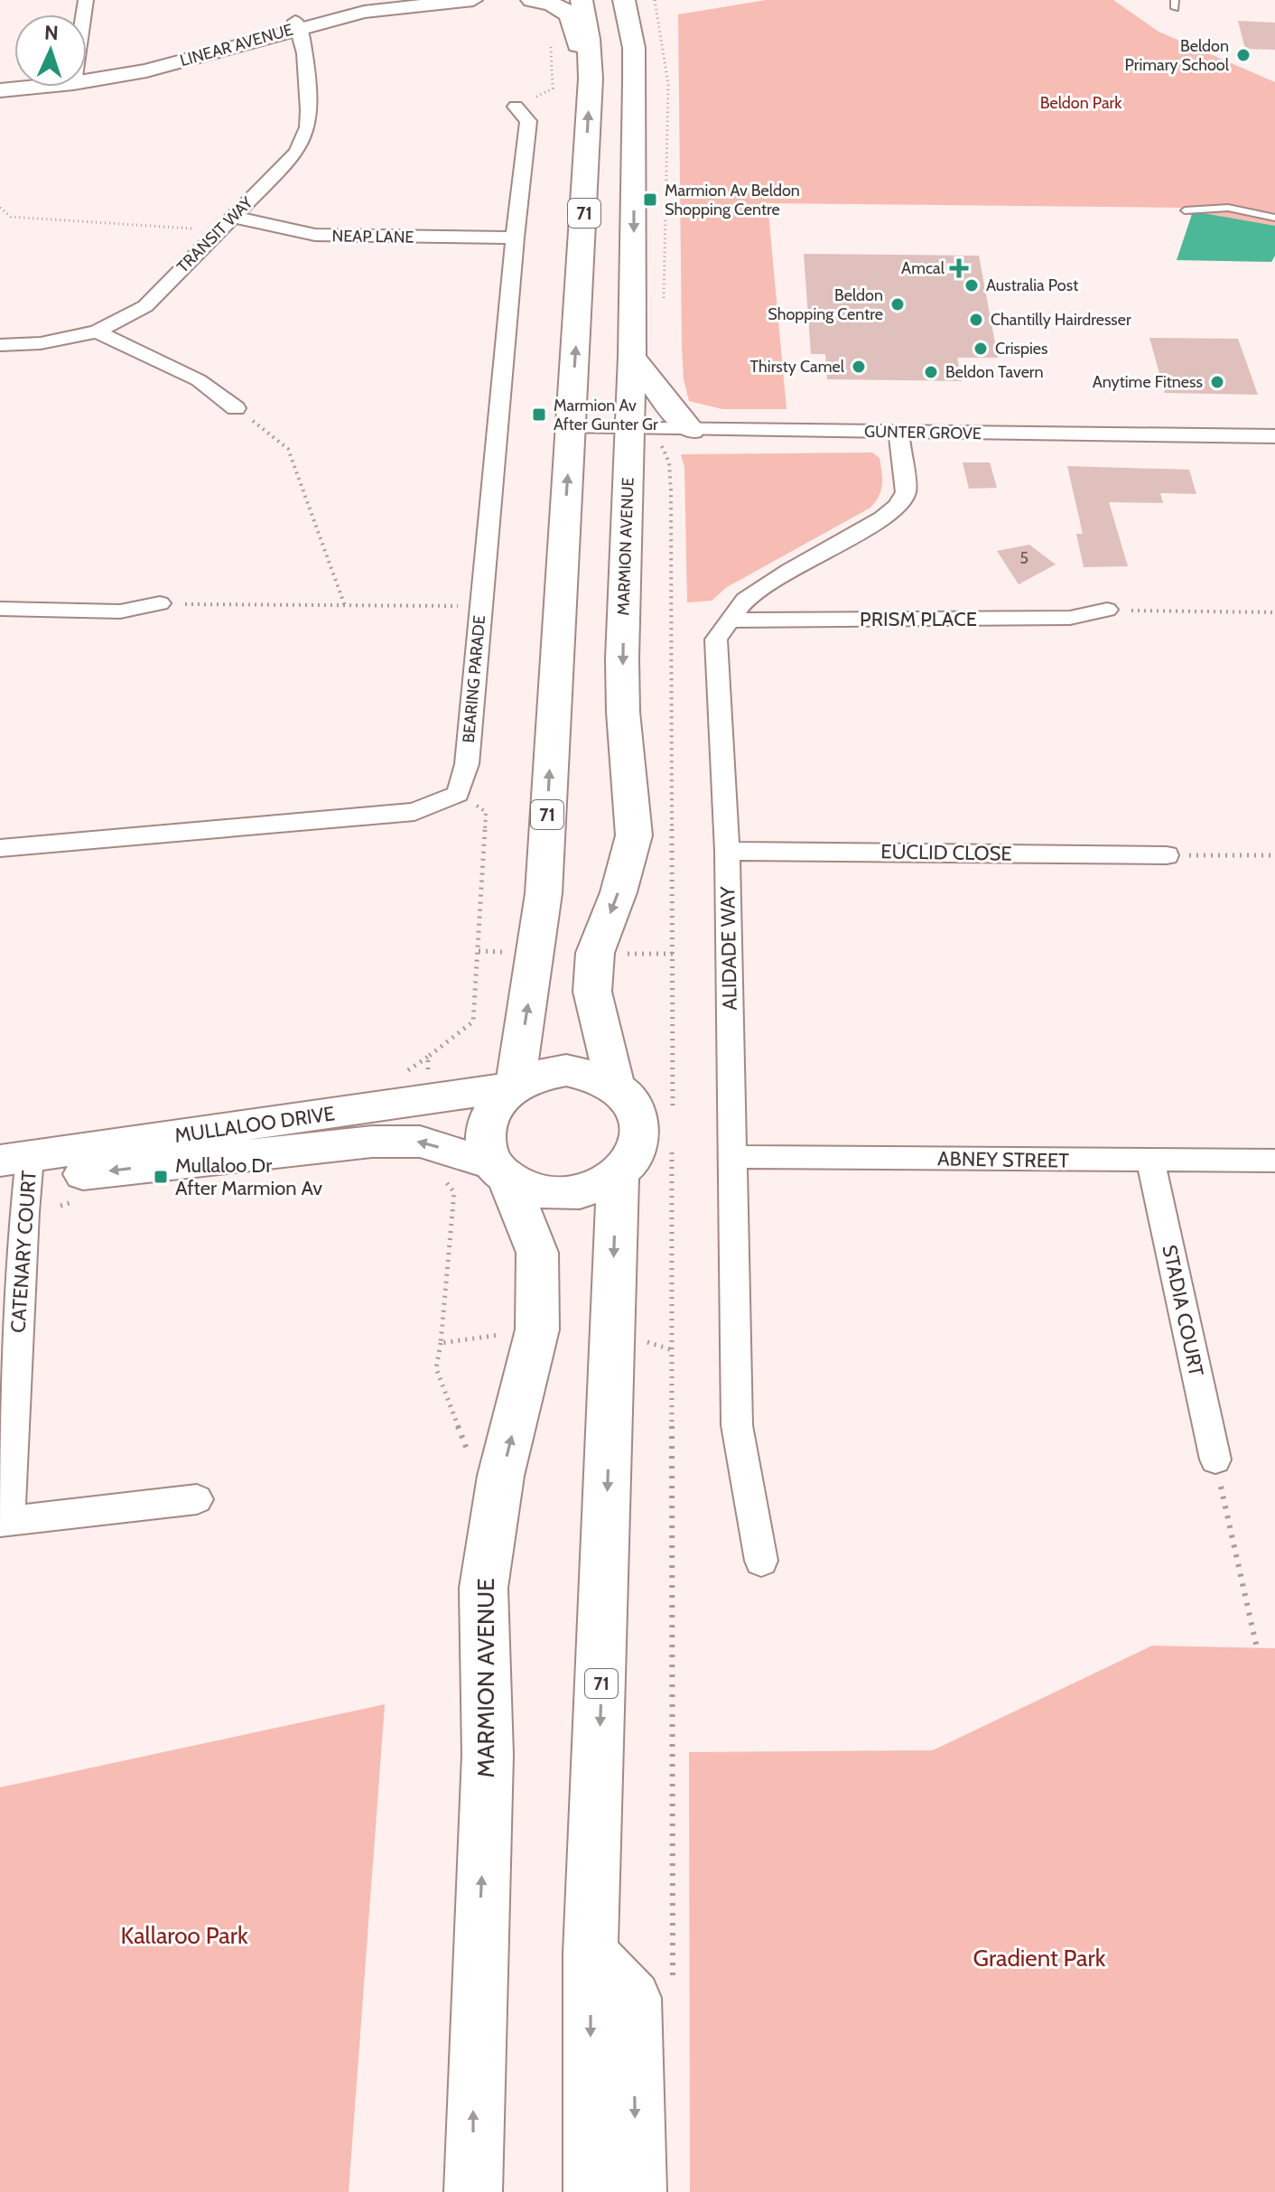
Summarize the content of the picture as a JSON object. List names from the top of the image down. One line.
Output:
{"streets":{"highway":["71","MARMION AVENUE"],"main road":["MULLALOO DRIVE"],"street":["LINEAR AVENUE","TRANSIT WAY","NEAP LANE","GUNTER GROVE","PRISM PLACE","BEARING PARADE","EUCLID CLOSE","ALIDADE WAY","ABNEY STREET","CATENARY COURT","STADIA COURT"]},"crossings":[["LINEAR AVENUE","TRANSIT WAY"],["71","GUNTER GROVE"],["71","MARMION AVENUE"],["71","MULLALOO DRIVE"],["TRANSIT WAY","NEAP LANE"],["NEAP LANE","BEARING PARADE"],["GUNTER GROVE","MARMION AVENUE"],["GUNTER GROVE","ALIDADE WAY"],["MARMION AVENUE","MULLALOO DRIVE"],["PRISM PLACE","ALIDADE WAY"],["EUCLID CLOSE","ALIDADE WAY"],["ALIDADE WAY","ABNEY STREET"],["MULLALOO DRIVE","CATENARY COURT"],["ABNEY STREET","STADIA COURT"]],"parks":["Beldon Park","Kallaroo Park","Gradient Park"],"places":{"other":["Beldon Primary School","Australia Post","Beldon Shopping Centre","Chantilly Hairdresser","Crispies","Thirsty Camel","Beldon Tavern","Anytime Fitness"],"transit":["Marmion Av Beldon Shopping Centre","Marmion Av After Gunter Gr","Mullaloo Dr After Marmion Av"],"health":["Amcal"]},"house_numbers":["5"],"north":"top"}
